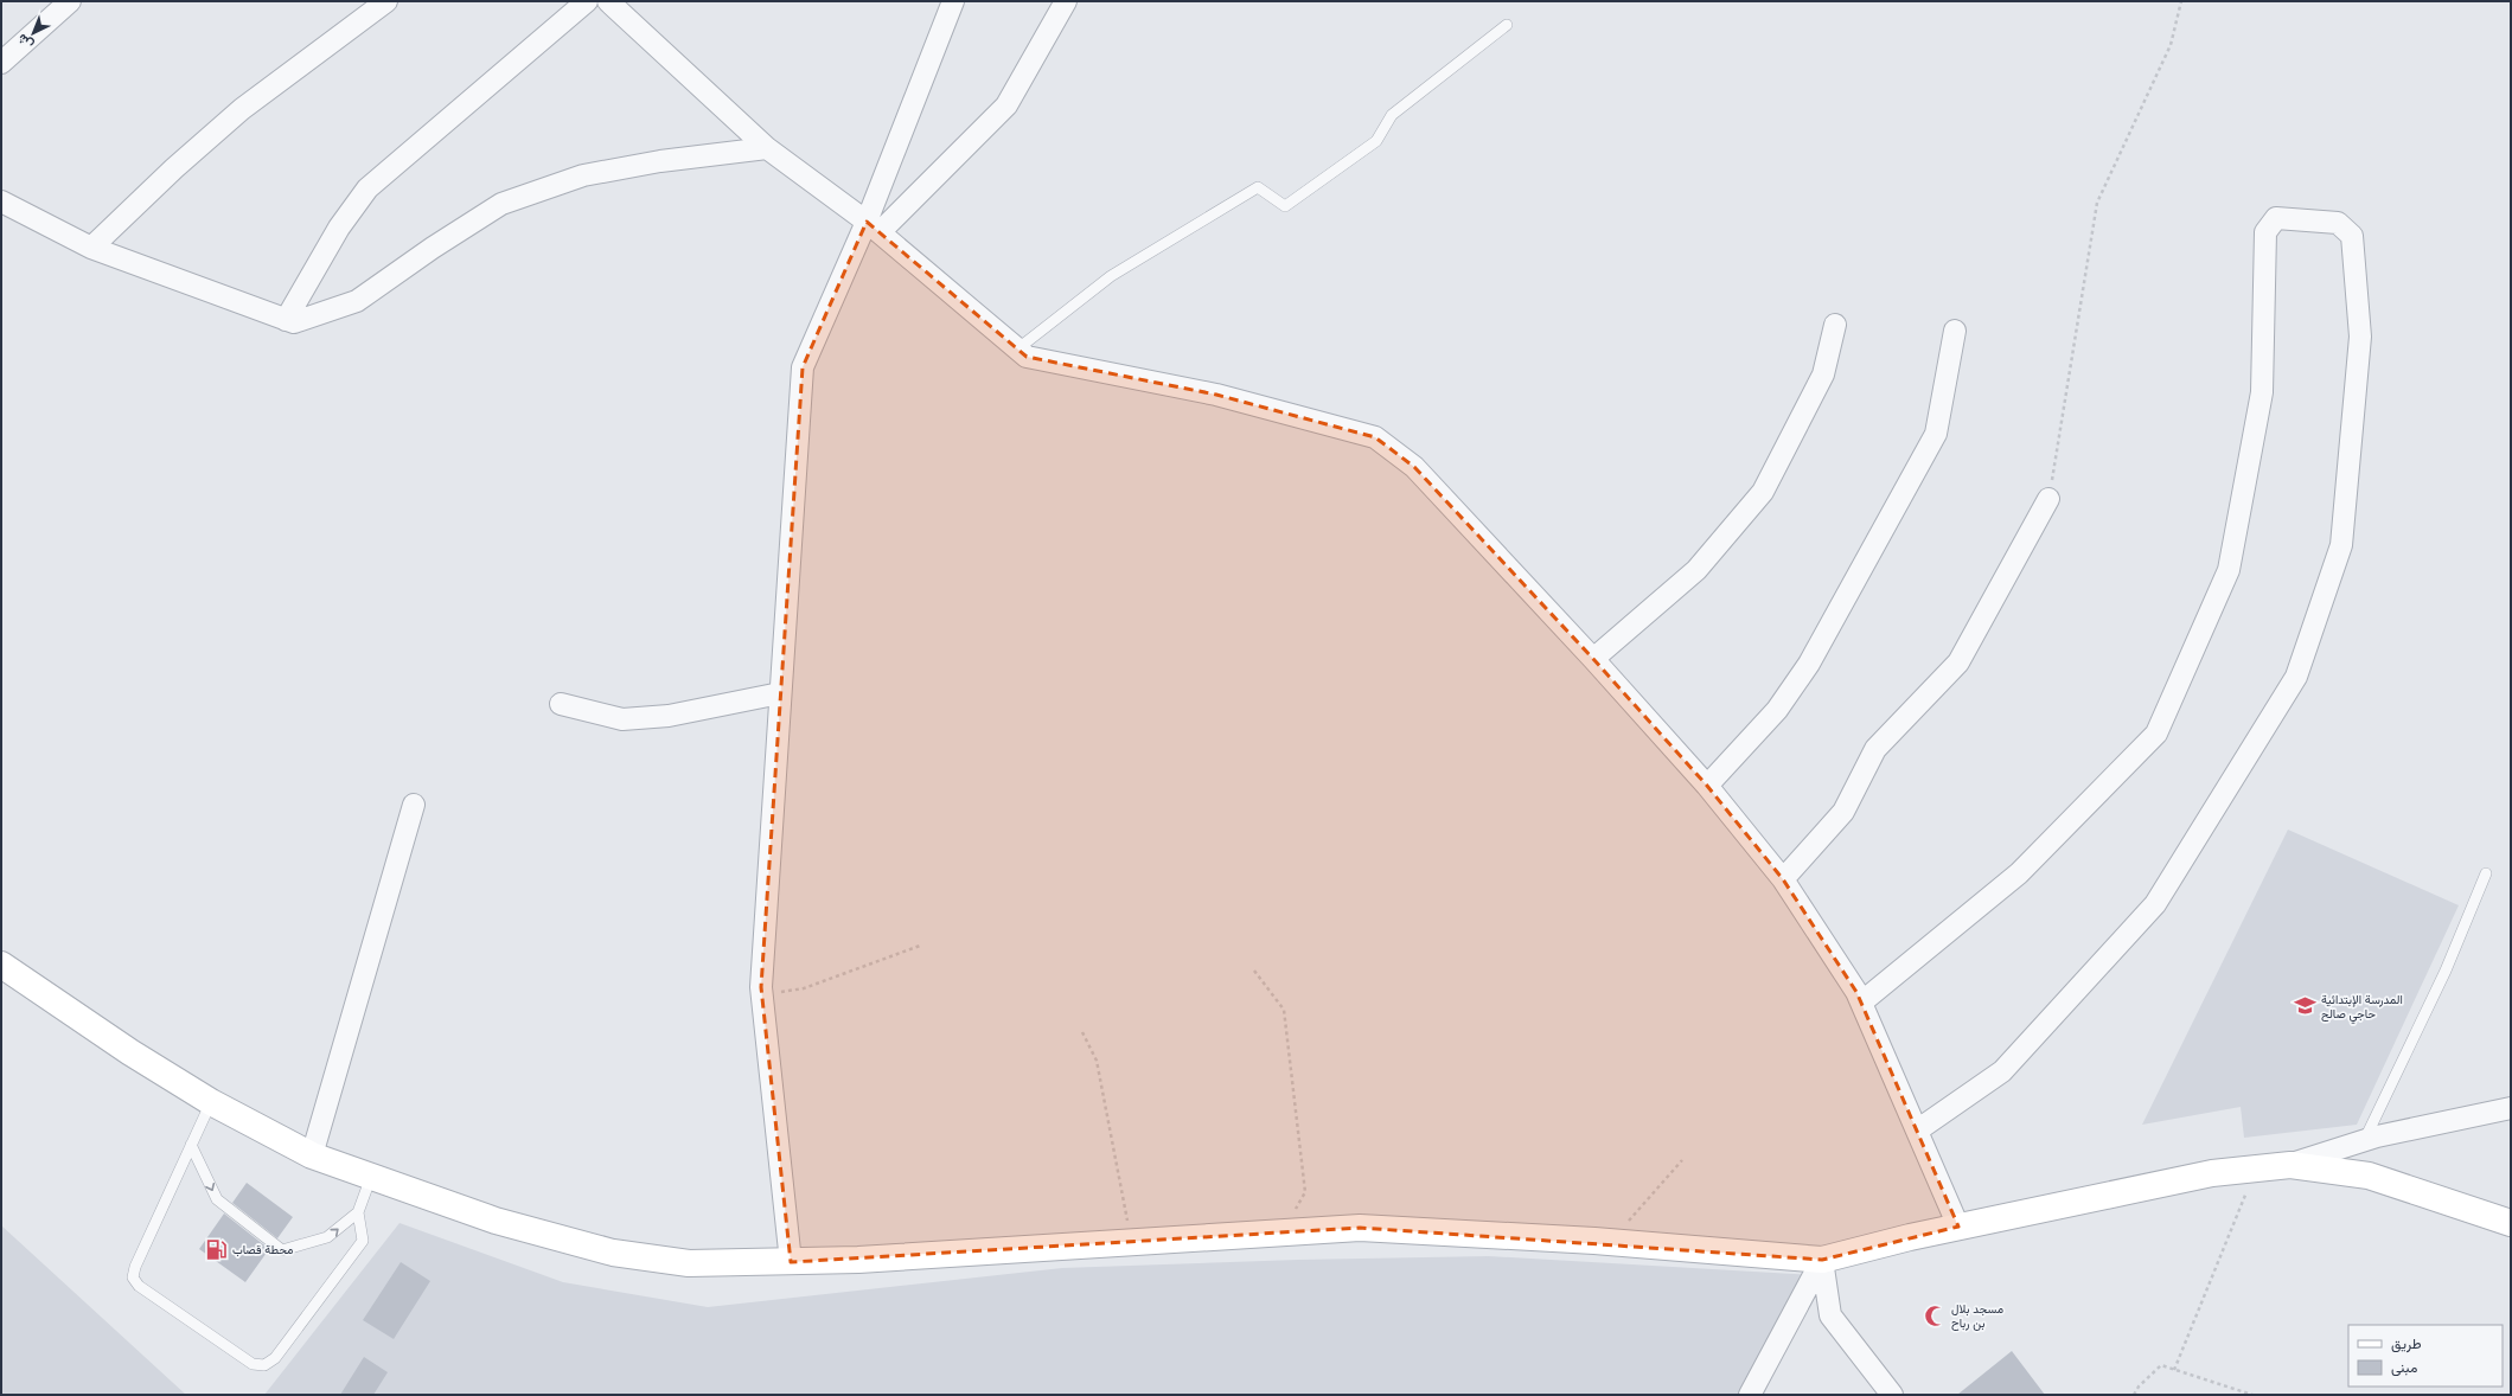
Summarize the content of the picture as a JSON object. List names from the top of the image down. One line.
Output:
{"places":{"school or university":["المدرسة الإبتدائية حاجي صالح"],"fuel station":["محطة قصاب"],"mosque":["مسجد بلال بن رباح"]},"legend":["طريق","مبنى"],"north":"bottom left"}
